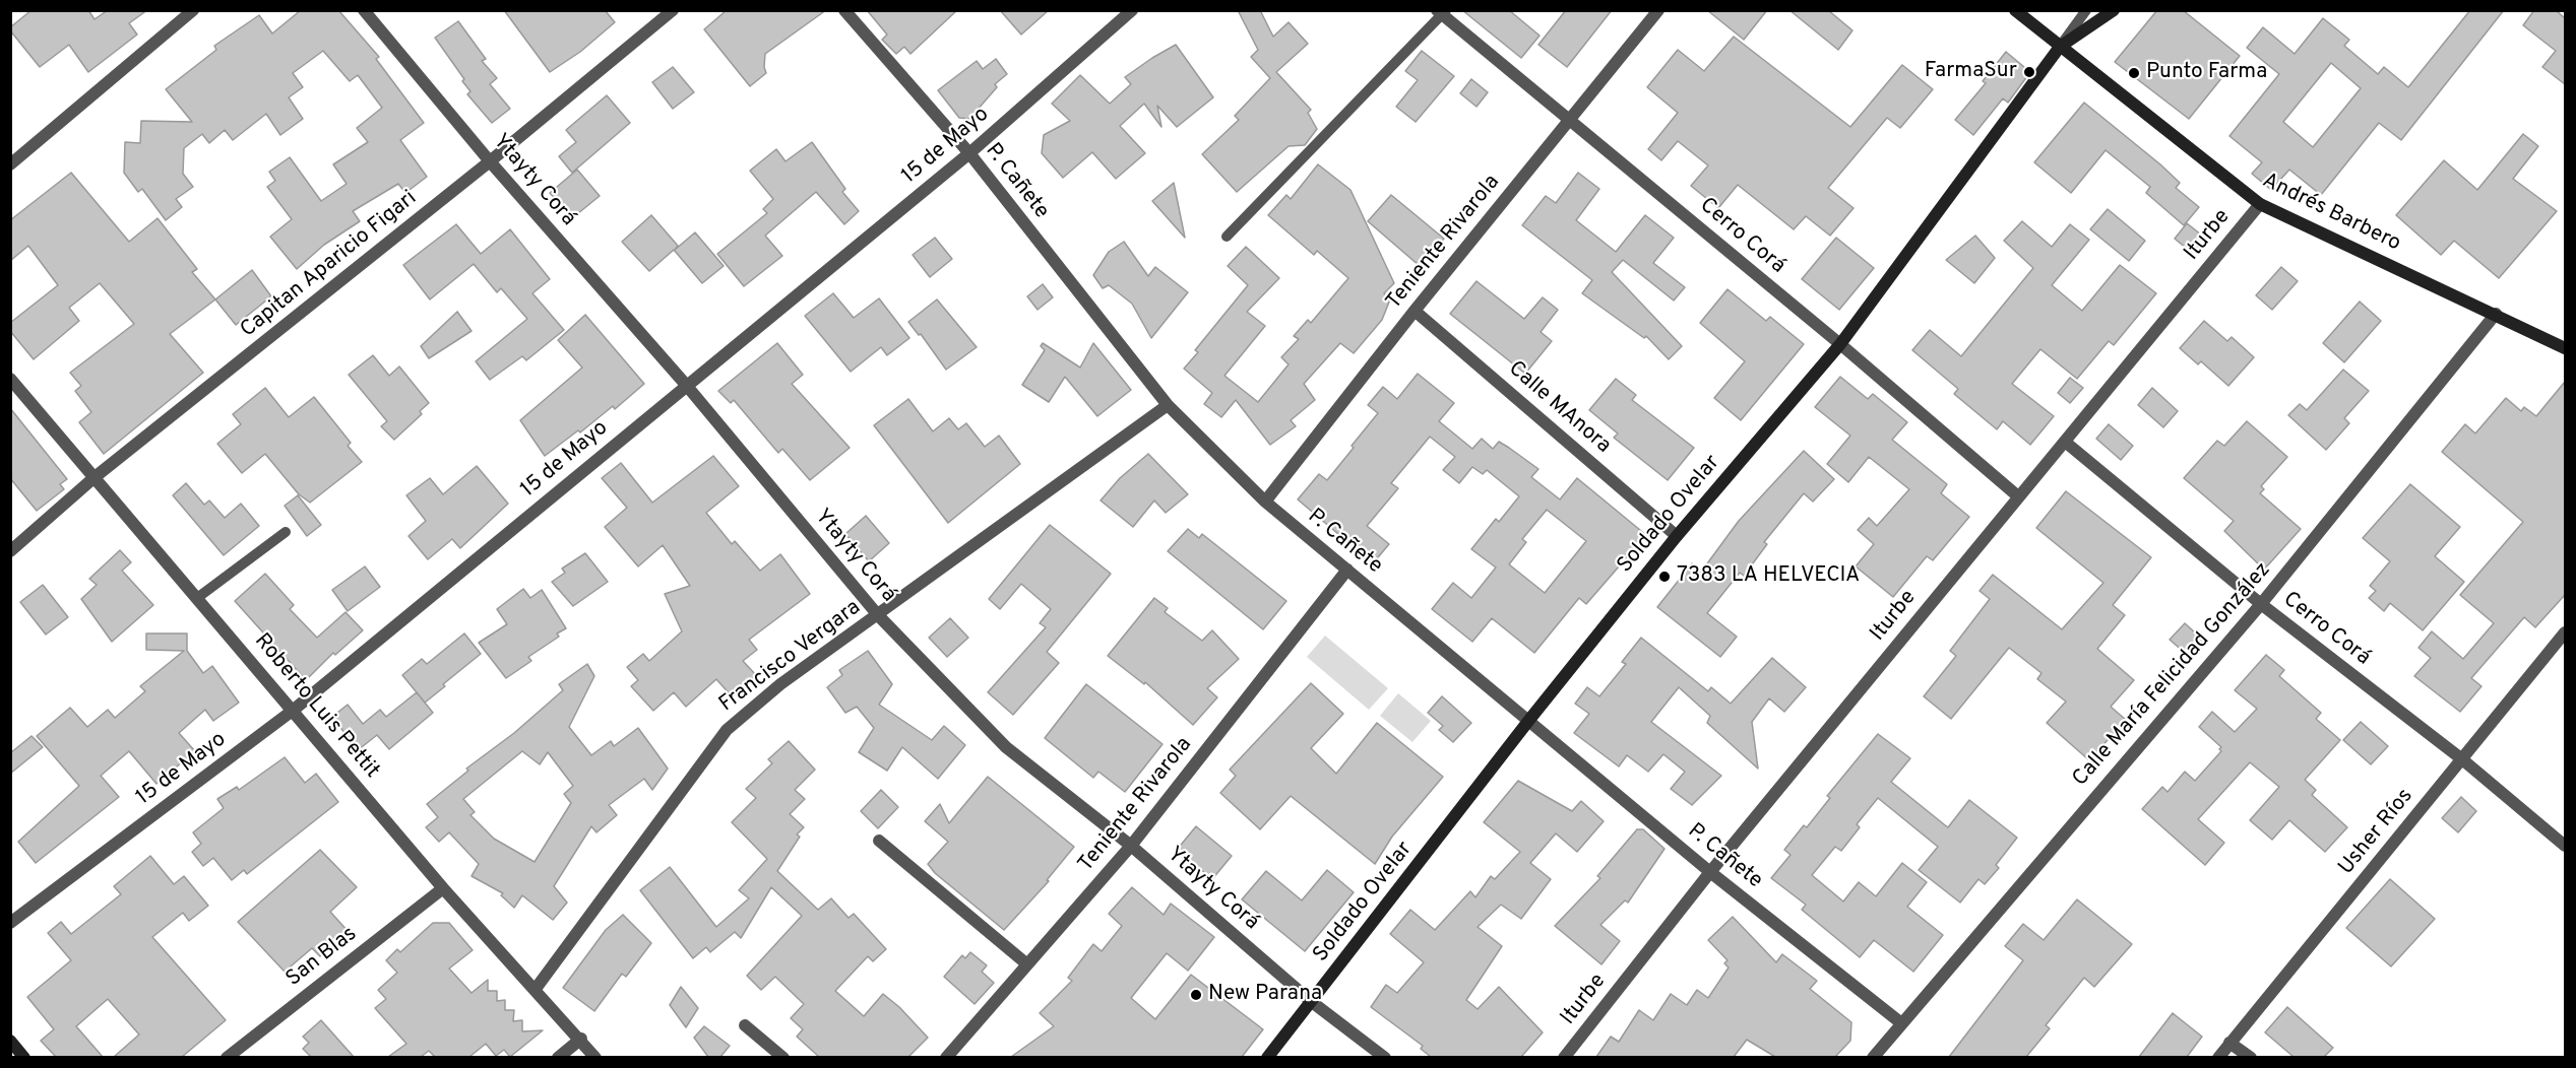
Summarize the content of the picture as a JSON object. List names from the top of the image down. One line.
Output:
{"streets":{"main road":["Andrés Barbero","Soldado Ovelar"],"street":["15 de Mayo","Ytayty Corá","P. Cañete","Iturbe","Cerro Corá","Teniente Rivarola","Capitan Aparicio Figari","Calle MAnora","Francisco Vergara","Calle María Felicidad González","Roberto Luis Pettit","Usher Ríos","San Blas"]},"crossings":[["15 de Mayo","Ytayty Corá"],["15 de Mayo","P. Cañete"],["15 de Mayo","Roberto Luis Pettit"],["Ytayty Corá","Teniente Rivarola"],["Ytayty Corá","Capitan Aparicio Figari"],["Ytayty Corá","Soldado Ovelar"],["Ytayty Corá","Francisco Vergara"],["P. Cañete","Iturbe"],["P. Cañete","Teniente Rivarola"],["P. Cañete","Soldado Ovelar"],["P. Cañete","Francisco Vergara"],["P. Cañete","Calle María Felicidad González"],["Andrés Barbero","Iturbe"],["Andrés Barbero","Soldado Ovelar"],["Andrés Barbero","Calle María Felicidad González"],["Iturbe","Cerro Corá"],["Cerro Corá","Teniente Rivarola"],["Cerro Corá","Soldado Ovelar"],["Cerro Corá","Calle María Felicidad González"],["Cerro Corá","Usher Ríos"],["Teniente Rivarola","Calle MAnora"],["Capitan Aparicio Figari","Roberto Luis Pettit"],["Calle MAnora","Soldado Ovelar"],["Francisco Vergara","Roberto Luis Pettit"],["Roberto Luis Pettit","San Blas"]],"places":["FarmaSur","Punto Farma","7383 LA HELVECIA","New Parana"]}
